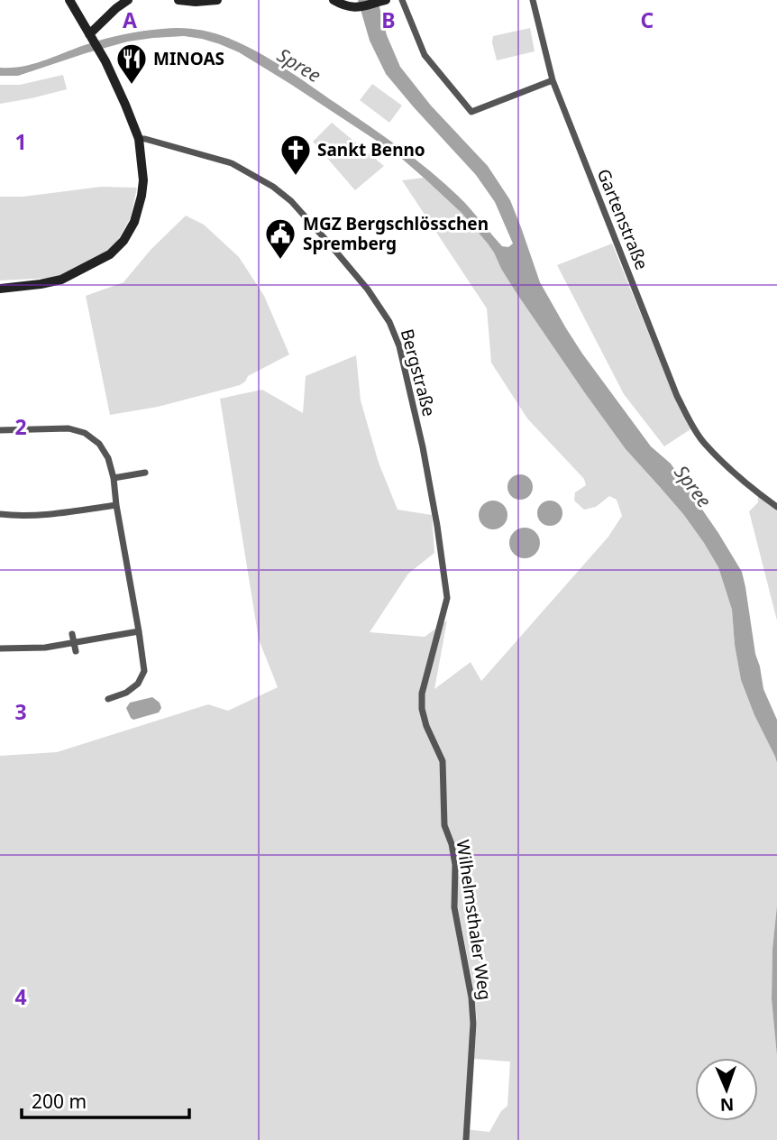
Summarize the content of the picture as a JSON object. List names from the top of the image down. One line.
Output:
{"streets":{"street":["Gartenstraße","Bergstraße","Wilhelmsthaler Weg"]},"crossings":[["Bergstraße","Wilhelmsthaler Weg"]],"water":["Spree"],"places":{"restaurant":["MINOAS"],"church":["Sankt Benno"],"public building":["MGZ Bergschlösschen Spremberg"]},"scale_bar":"200 m","north":"bottom","grid":{"columns":["A","B","C"],"rows":["1","2","3","4"]}}
